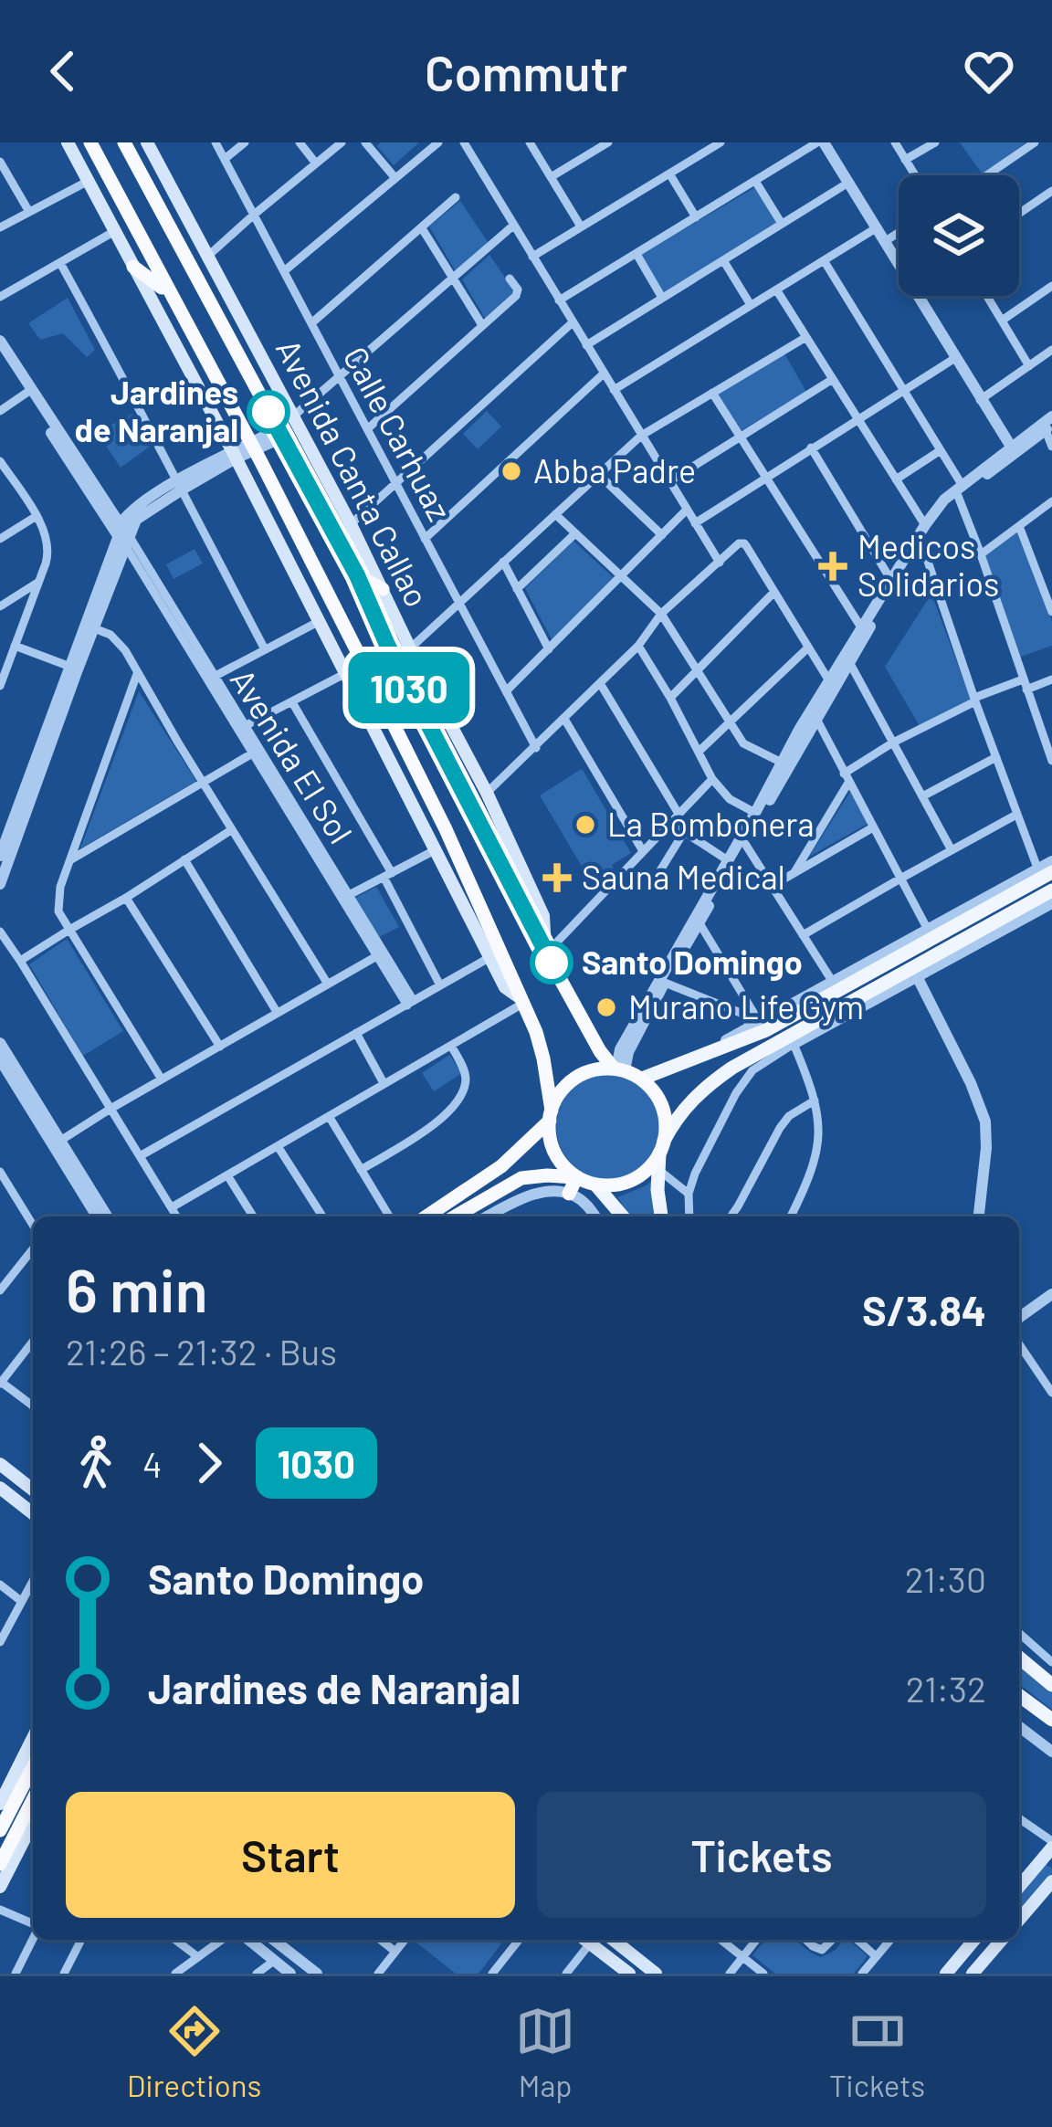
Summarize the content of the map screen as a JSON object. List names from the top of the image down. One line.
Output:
{"streets":{"highway":["Avenida Canta Callao"],"street":["Calle Carhuaz","Avenida El Sol"]},"places":{"other":["Jardines de Naranjal","Abba Padre","La Bombonera","Santo Domingo","Murano Life Gym"],"health":["Medicos Solidarios","Sauna Medical"]},"lines":["bus line 1030"],"page":{"header":"Commutr","on_map":"1030","heading":["6 min","21:26 – 21:32 · Bus","S/3.84"],"legs":["4","1030"],"list":[{"name":"Santo Domingo","value":"21:30"},{"name":"Jardines de Naranjal","value":"21:32"}],"buttons":["Start","Tickets"],"tabs":["Directions","Map","Tickets"]}}
